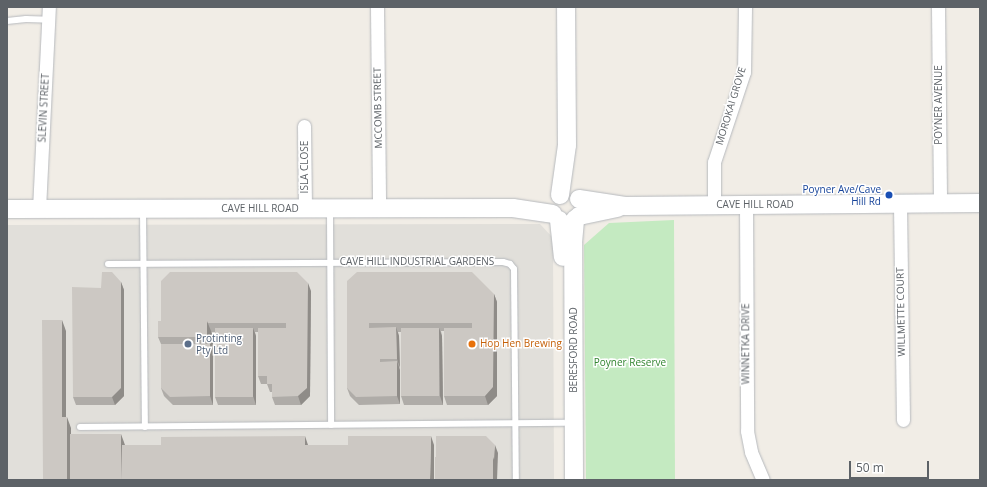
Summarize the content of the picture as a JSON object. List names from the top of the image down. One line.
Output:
{"streets":{"main road":["CAVE HILL ROAD","BERESFORD ROAD"],"street":["POYNER AVENUE","MOROKAI GROVE","SLEVIN STREET","MCCOMB STREET","ISLA CLOSE","WILLMETTE COURT","WINNETKA DRIVE"],"lane":["CAVE HILL INDUSTRIAL GARDENS"]},"crossings":[["POYNER AVENUE","CAVE HILL ROAD"],["MOROKAI GROVE","CAVE HILL ROAD"],["SLEVIN STREET","CAVE HILL ROAD"],["MCCOMB STREET","CAVE HILL ROAD"],["ISLA CLOSE","CAVE HILL ROAD"],["CAVE HILL ROAD","CAVE HILL INDUSTRIAL GARDENS"],["CAVE HILL ROAD","WILLMETTE COURT"],["CAVE HILL ROAD","WINNETKA DRIVE"],["CAVE HILL ROAD","BERESFORD ROAD"]],"parks":["Poyner Reserve"],"places":["Poyner Ave/Cave Hill Rd","Protinting Pty Ltd","Hop Hen Brewing"],"scale_bar":"50 m"}
